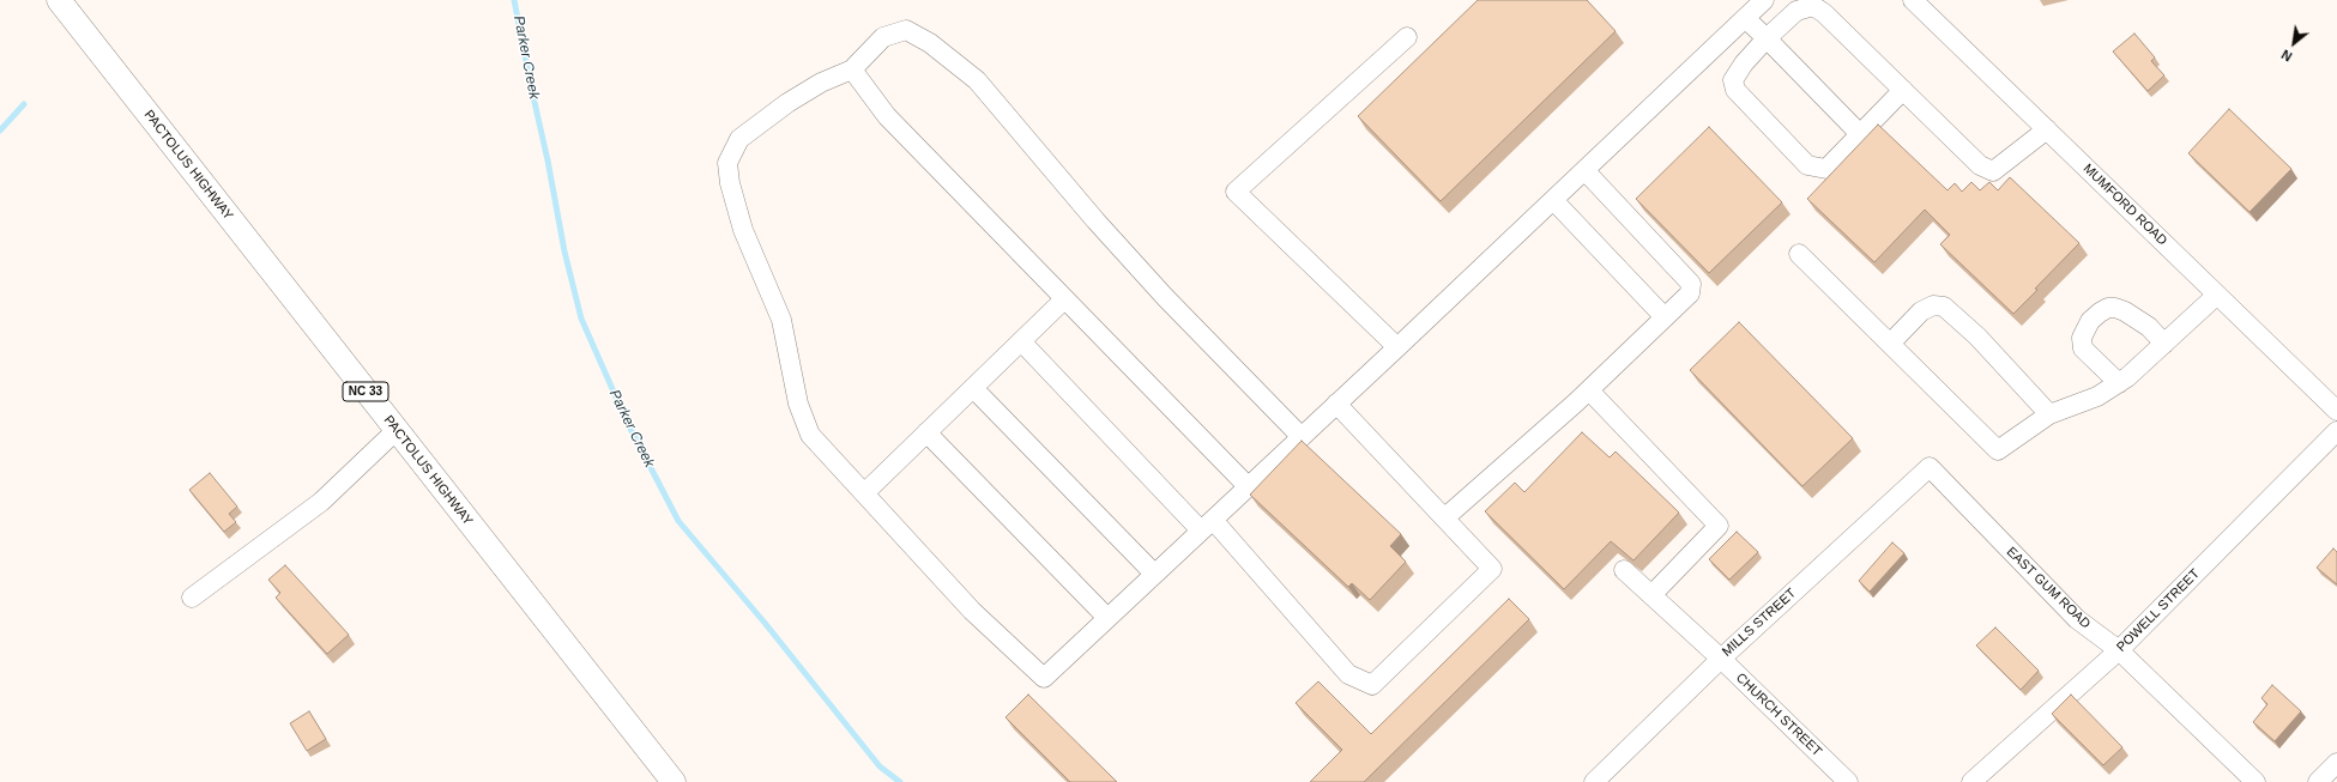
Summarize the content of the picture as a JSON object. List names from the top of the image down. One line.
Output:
{"streets":{"main road":["PACTOLUS HIGHWAY","NC 33"],"street":["MUMFORD ROAD","EAST GUM ROAD","POWELL STREET","MILLS STREET","CHURCH STREET"]},"crossings":[["EAST GUM ROAD","POWELL STREET"],["EAST GUM ROAD","MILLS STREET"],["MILLS STREET","CHURCH STREET"]],"water":["Parker Creek"],"north":"bottom left"}
